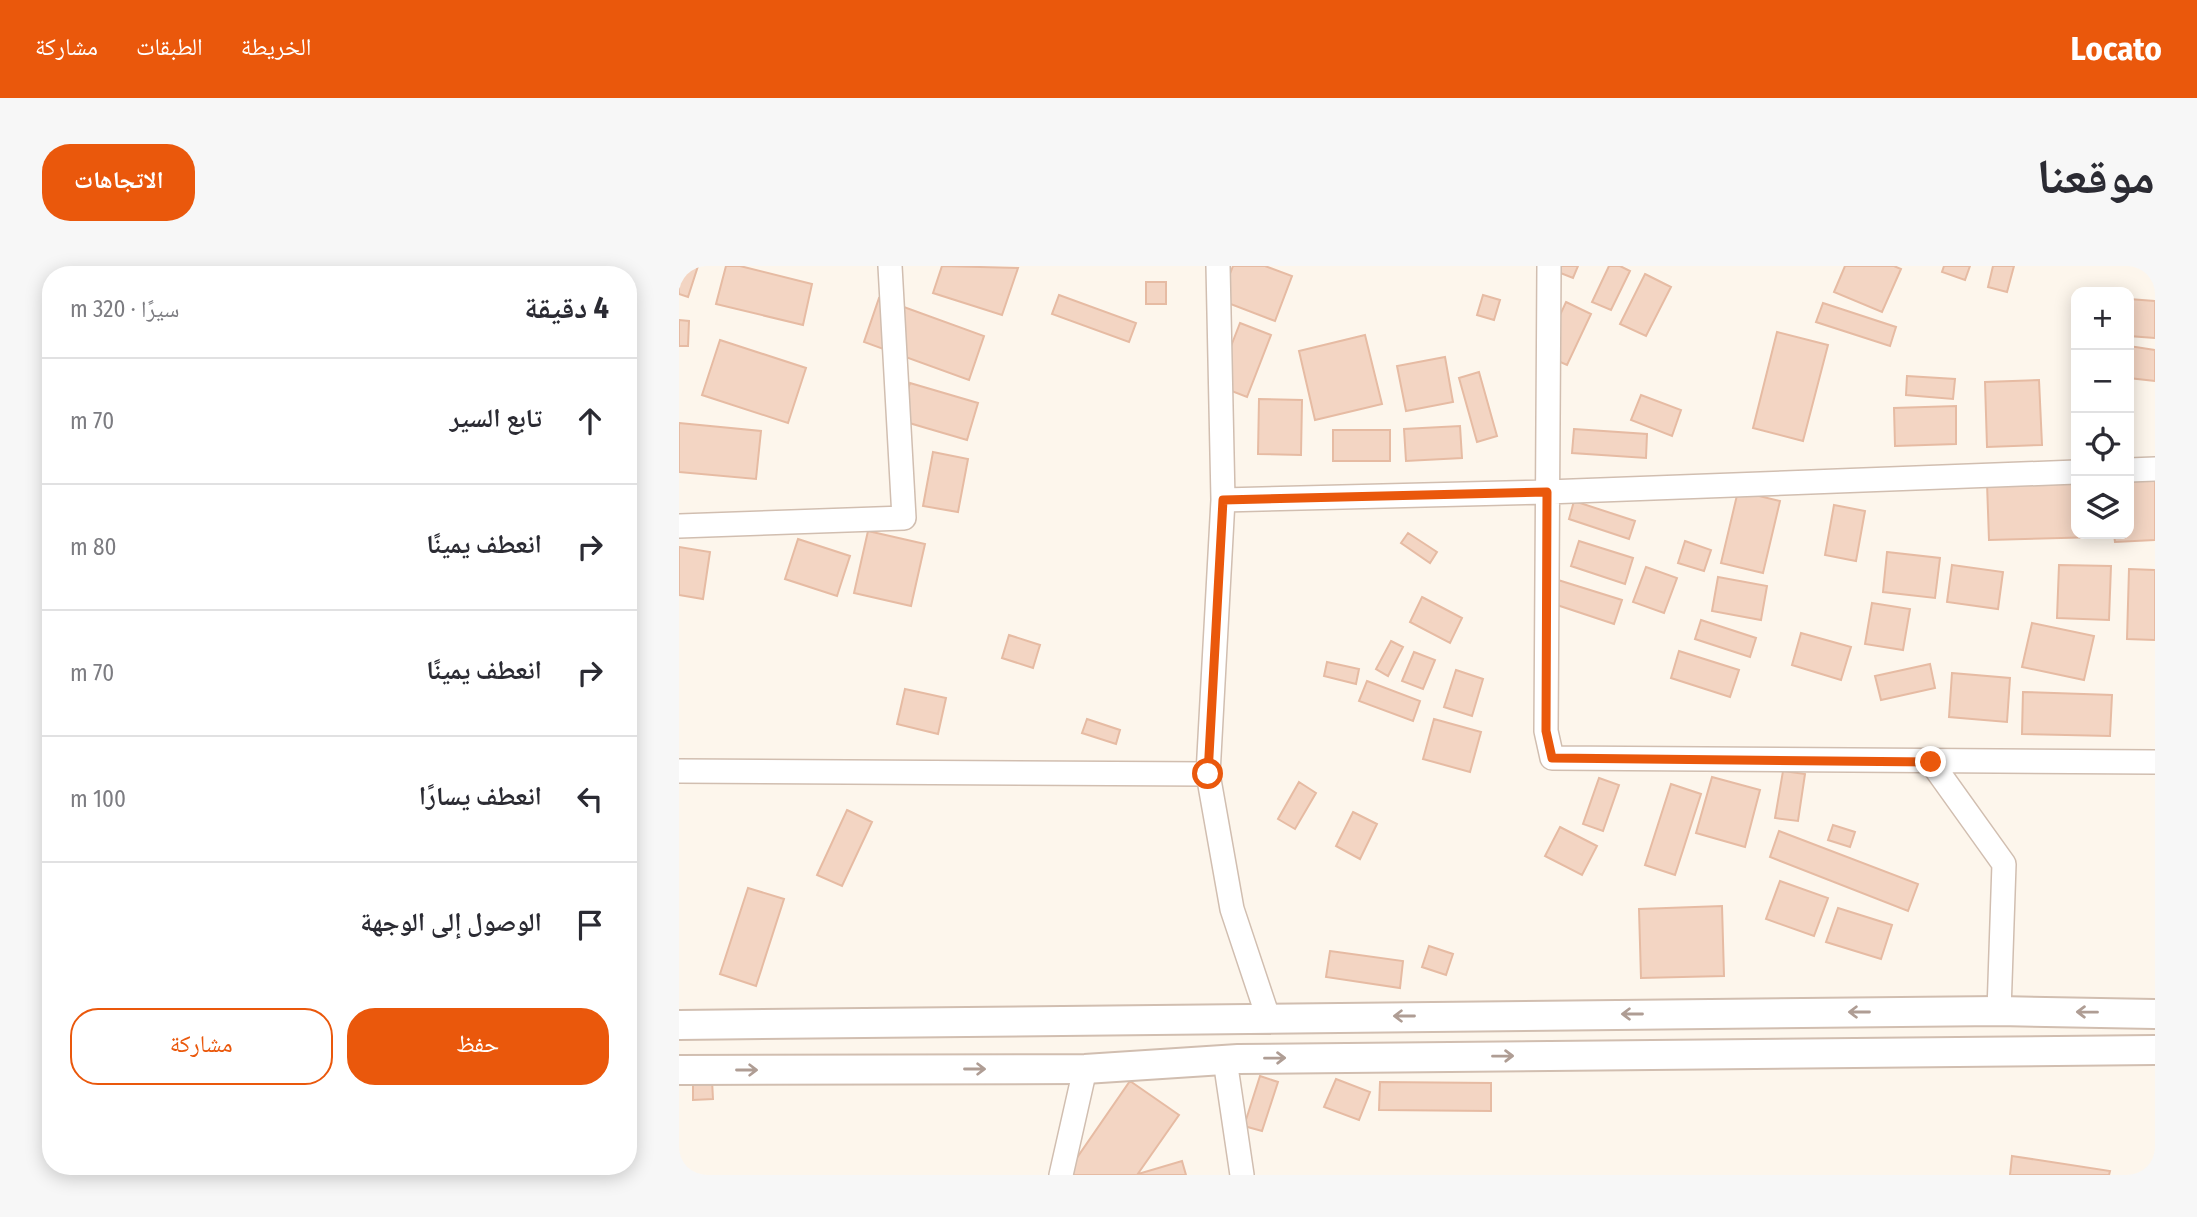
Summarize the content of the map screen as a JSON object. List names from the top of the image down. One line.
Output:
{"page":{"header":"Locato","nav":["الخريطة","الطبقات","مشاركة"],"title":"موقعنا","buttons":["الاتجاهات",["حفظ","مشاركة"]],"heading":["4 دقيقة","سيرًا · 320 m"],"map_buttons":["+","−"],"list":[["تابع السير","70 m"],["انعطف يمينًا","80 m"],["انعطف يمينًا","70 m"],["انعطف يسارًا","100 m"],"الوصول إلى الوجهة"]}}
